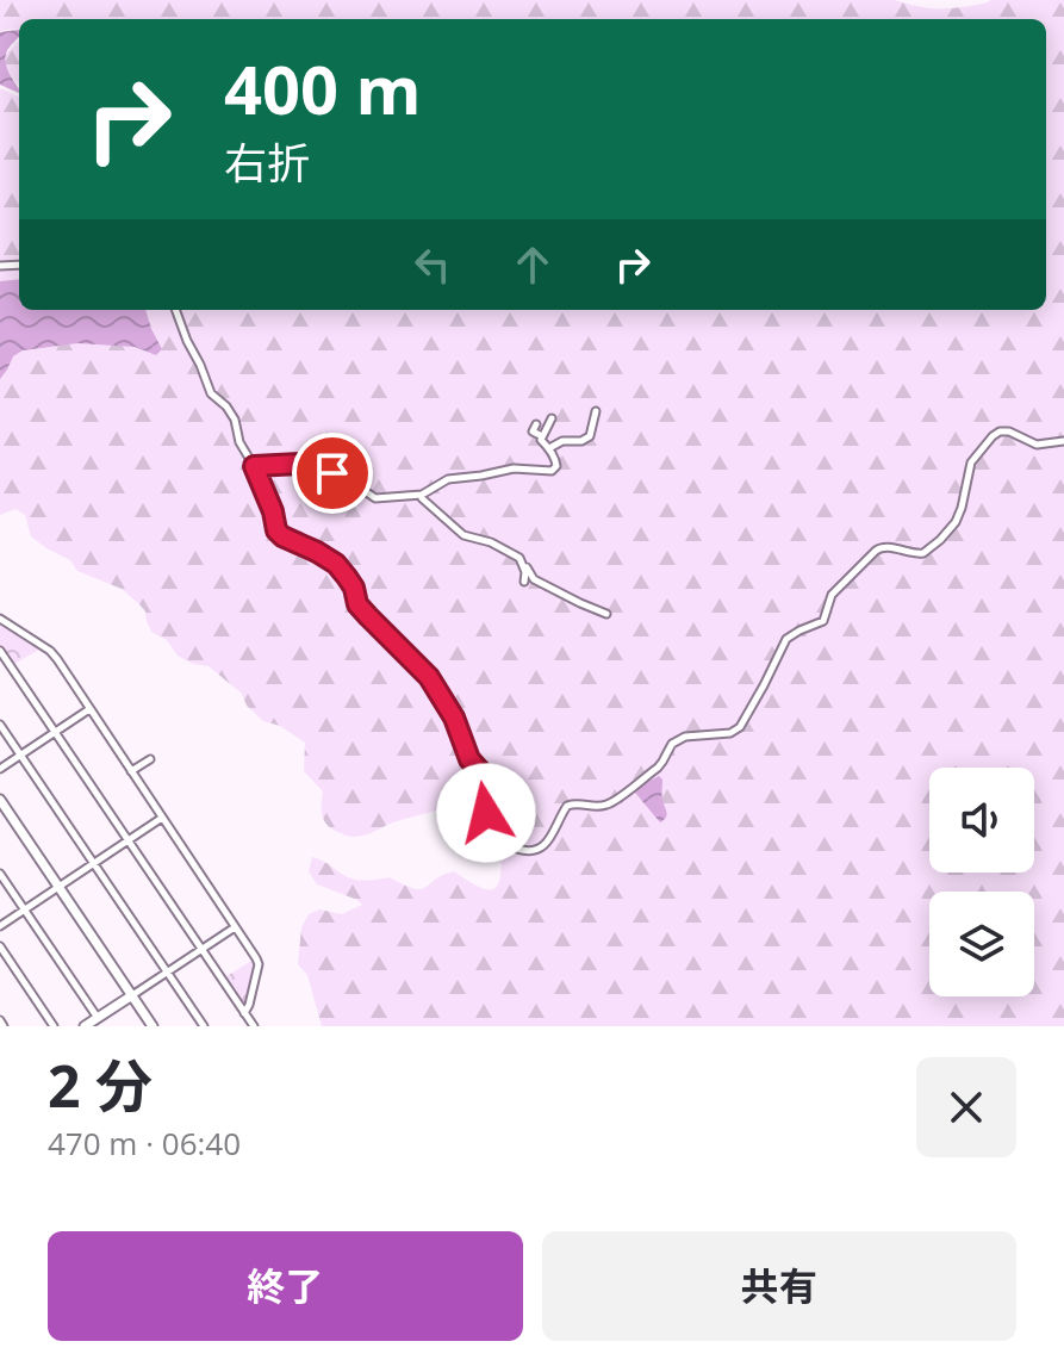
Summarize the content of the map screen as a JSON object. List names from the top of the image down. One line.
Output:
{"page":{"turn":["400 m","右折"],"heading":["2 分","470 m · 06:40"],"buttons":["終了","共有"]}}
